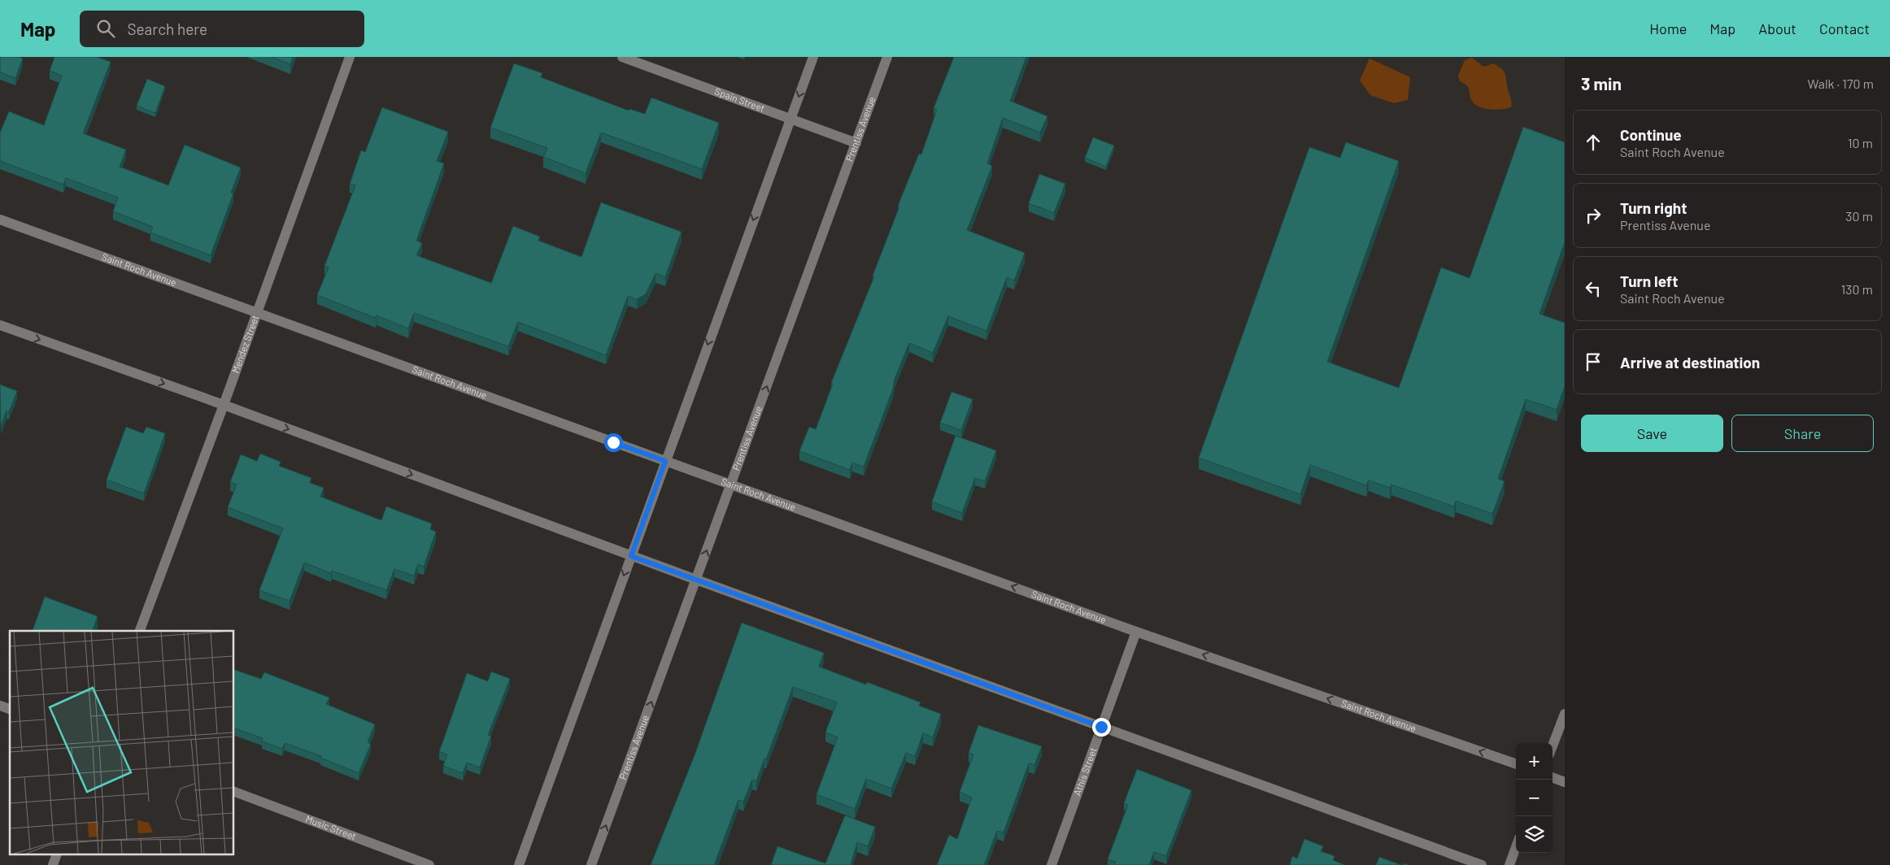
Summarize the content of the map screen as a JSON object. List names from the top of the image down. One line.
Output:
{"streets":{"street":["Spain Street","Prentiss Avenue","Saint Roch Avenue","Mendez Street","Athis Street","Music Street"]},"crossings":[["Spain Street","Prentiss Avenue"],["Prentiss Avenue","Saint Roch Avenue"],["Saint Roch Avenue","Mendez Street"],["Saint Roch Avenue","Athis Street"]],"one_way":["Saint Roch Avenue"],"page":{"header":"Map","search":"Search here","nav":["Home","Map","About","Contact"],"heading":["3 min","Walk · 170 m"],"list":[["Continue","Saint Roch Avenue","10 m"],["Turn right","Prentiss Avenue","30 m"],["Turn left","Saint Roch Avenue","130 m"],"Arrive at destination"],"buttons":["Save","Share"],"map_buttons":["+","−"]}}
